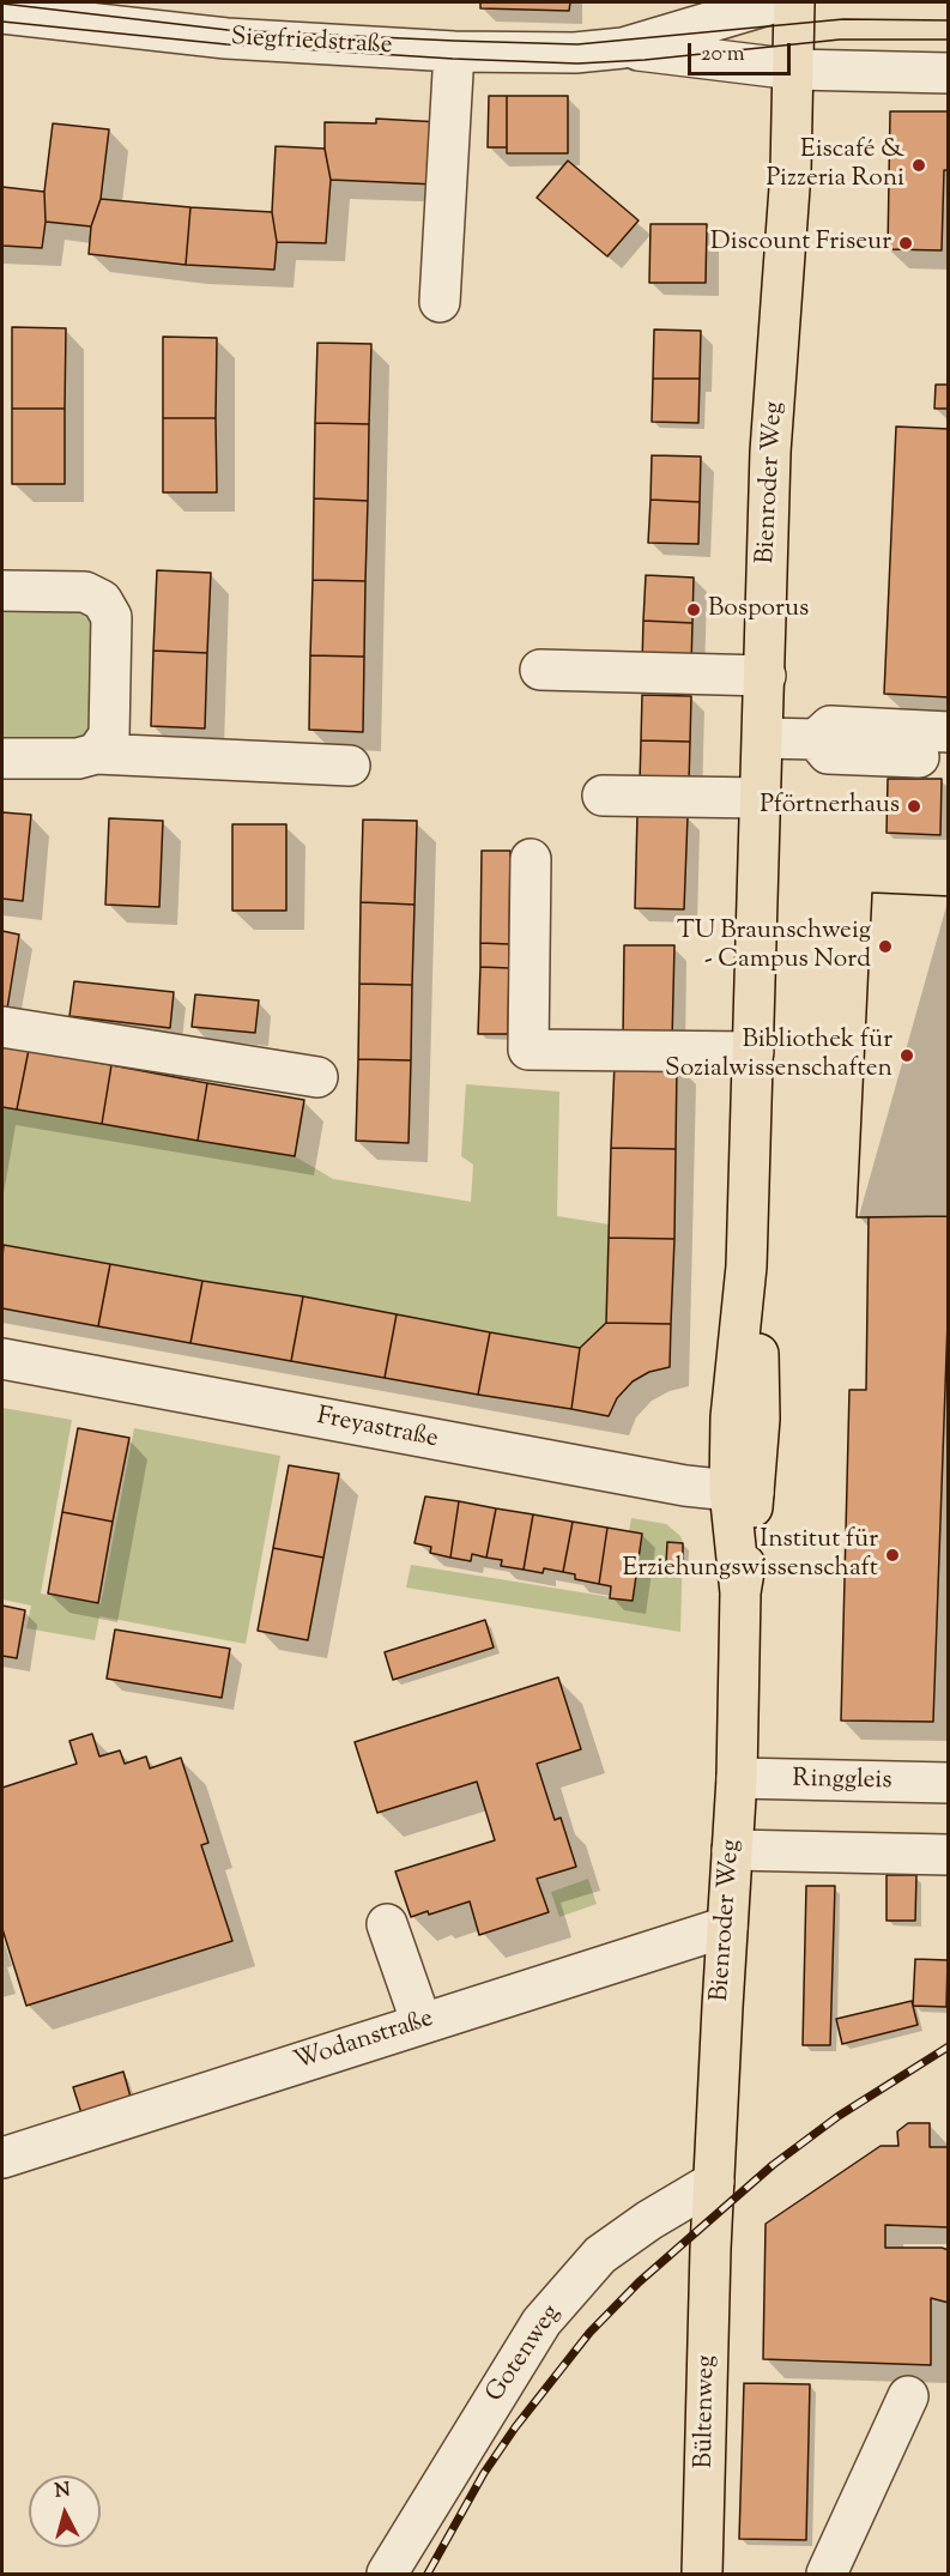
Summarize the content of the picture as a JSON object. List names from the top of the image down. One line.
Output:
{"streets":{"main road":["Bienroder Weg","Bültenweg"],"street":["Siegfriedstraße","Freyastraße","Ringgleis","Wodanstraße","Gotenweg"]},"crossings":[["Siegfriedstraße","Bienroder Weg"],["Bienroder Weg","Freyastraße"],["Bienroder Weg","Ringgleis"],["Bienroder Weg","Wodanstraße"],["Bienroder Weg","Gotenweg"],["Bienroder Weg","Bültenweg"]],"places":["Eiscafé & Pizzeria Roni","Discount Friseur","Bosporus","Pförtnerhaus","TU Braunschweig - Campus Nord","Bibliothek für Sozialwissenschaften","Institut für Erziehungswissenschaft"],"scale_bar":"20 m","north":"top"}
